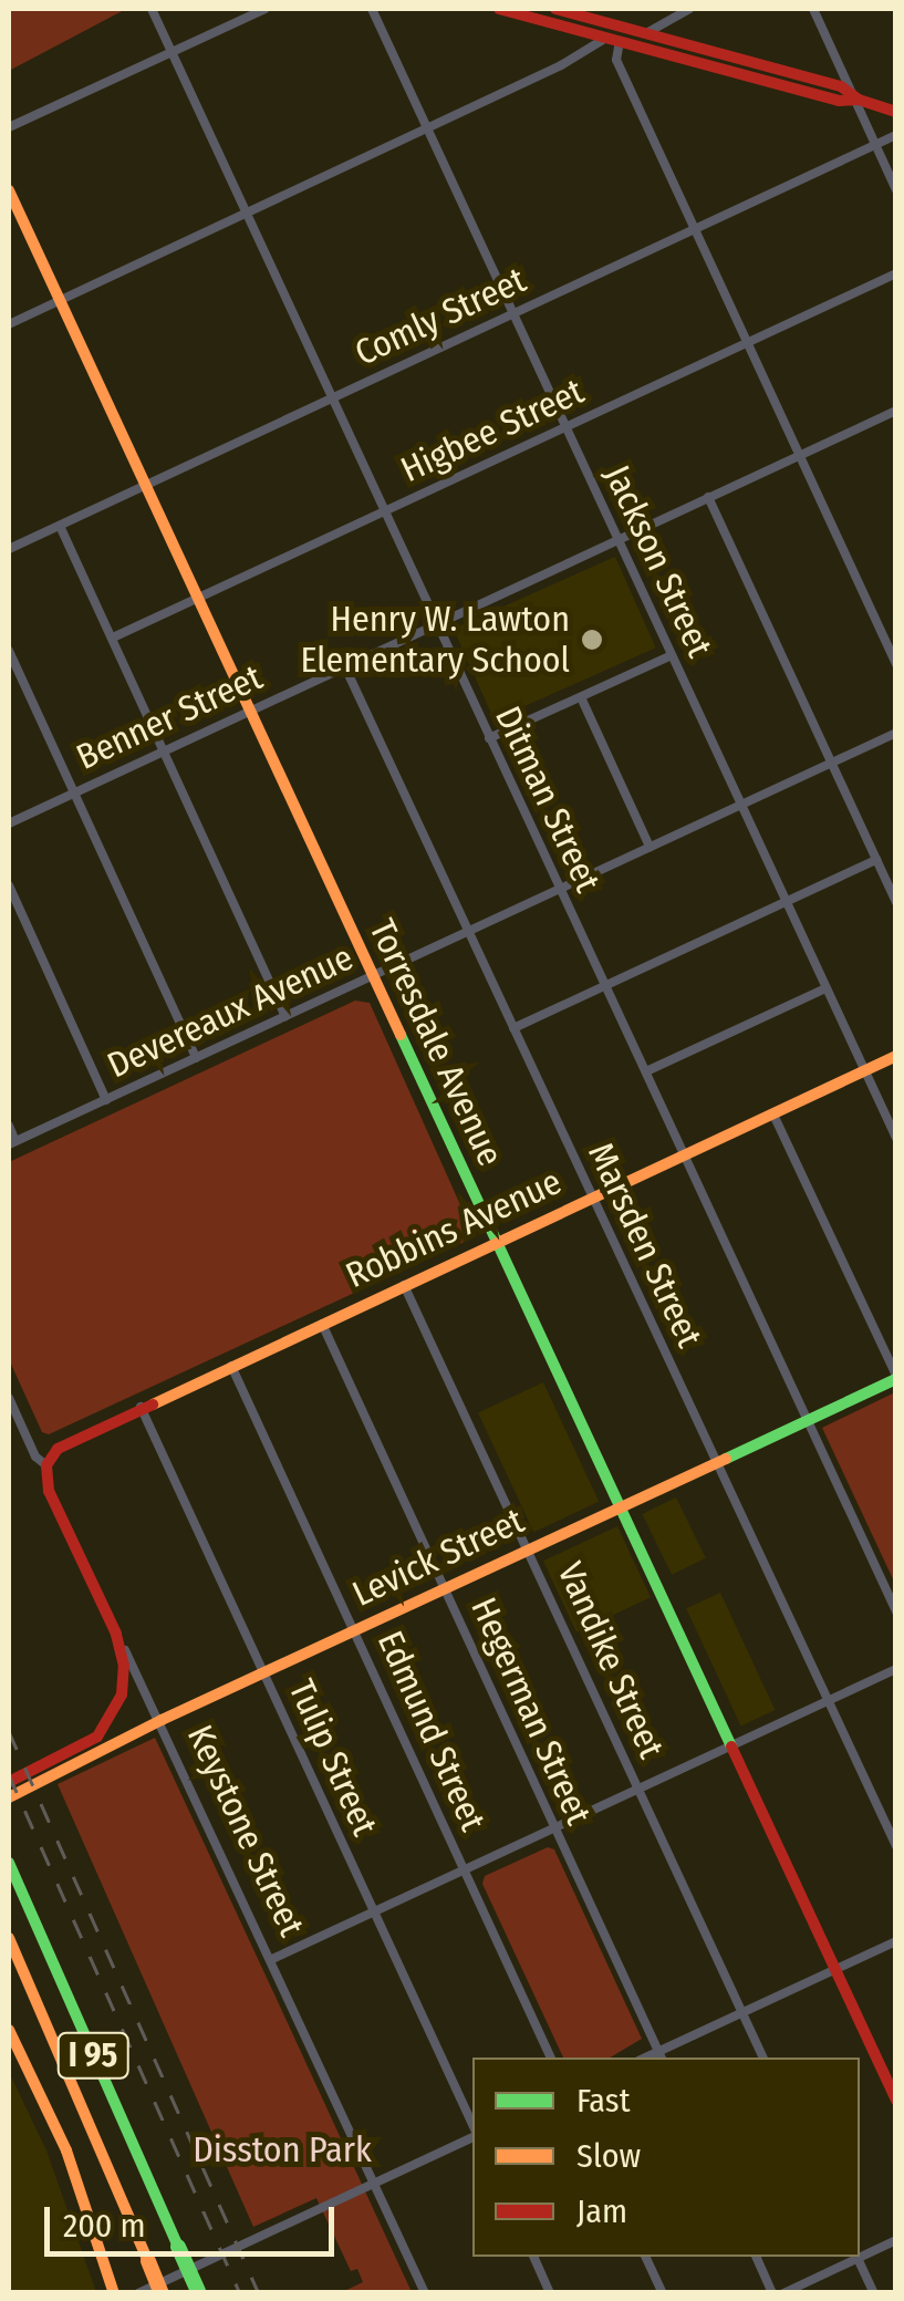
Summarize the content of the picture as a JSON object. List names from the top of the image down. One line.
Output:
{"streets":{"main road":["Torresdale Avenue","Robbins Avenue","Levick Street","Keystone Street","I 95"],"street":["Comly Street","Higbee Street","Jackson Street","Benner Street","Ditman Street","Devereaux Avenue","Marsden Street","Vandike Street","Hegerman Street","Edmund Street","Tulip Street"]},"crossings":[["Comly Street","Jackson Street"],["Comly Street","Ditman Street"],["Comly Street","Torresdale Avenue"],["Higbee Street","Jackson Street"],["Higbee Street","Ditman Street"],["Higbee Street","Torresdale Avenue"],["Jackson Street","Benner Street"],["Jackson Street","Devereaux Avenue"],["Jackson Street","Robbins Avenue"],["Benner Street","Ditman Street"],["Benner Street","Torresdale Avenue"],["Benner Street","Marsden Street"],["Ditman Street","Devereaux Avenue"],["Ditman Street","Robbins Avenue"],["Ditman Street","Levick Street"],["Devereaux Avenue","Torresdale Avenue"],["Devereaux Avenue","Marsden Street"],["Torresdale Avenue","Robbins Avenue"],["Torresdale Avenue","Levick Street"],["Robbins Avenue","Marsden Street"],["Robbins Avenue","Vandike Street"],["Robbins Avenue","Hegerman Street"],["Robbins Avenue","Edmund Street"],["Robbins Avenue","Tulip Street"],["Robbins Avenue","Keystone Street"],["Marsden Street","Levick Street"],["Levick Street","Vandike Street"],["Levick Street","Hegerman Street"],["Levick Street","Edmund Street"],["Levick Street","Tulip Street"],["Levick Street","Keystone Street"]],"parks":["Disston Park"],"places":["Henry W. Lawton Elementary School"],"legend":["Fast","Slow","Jam"],"scale_bar":"200 m"}
